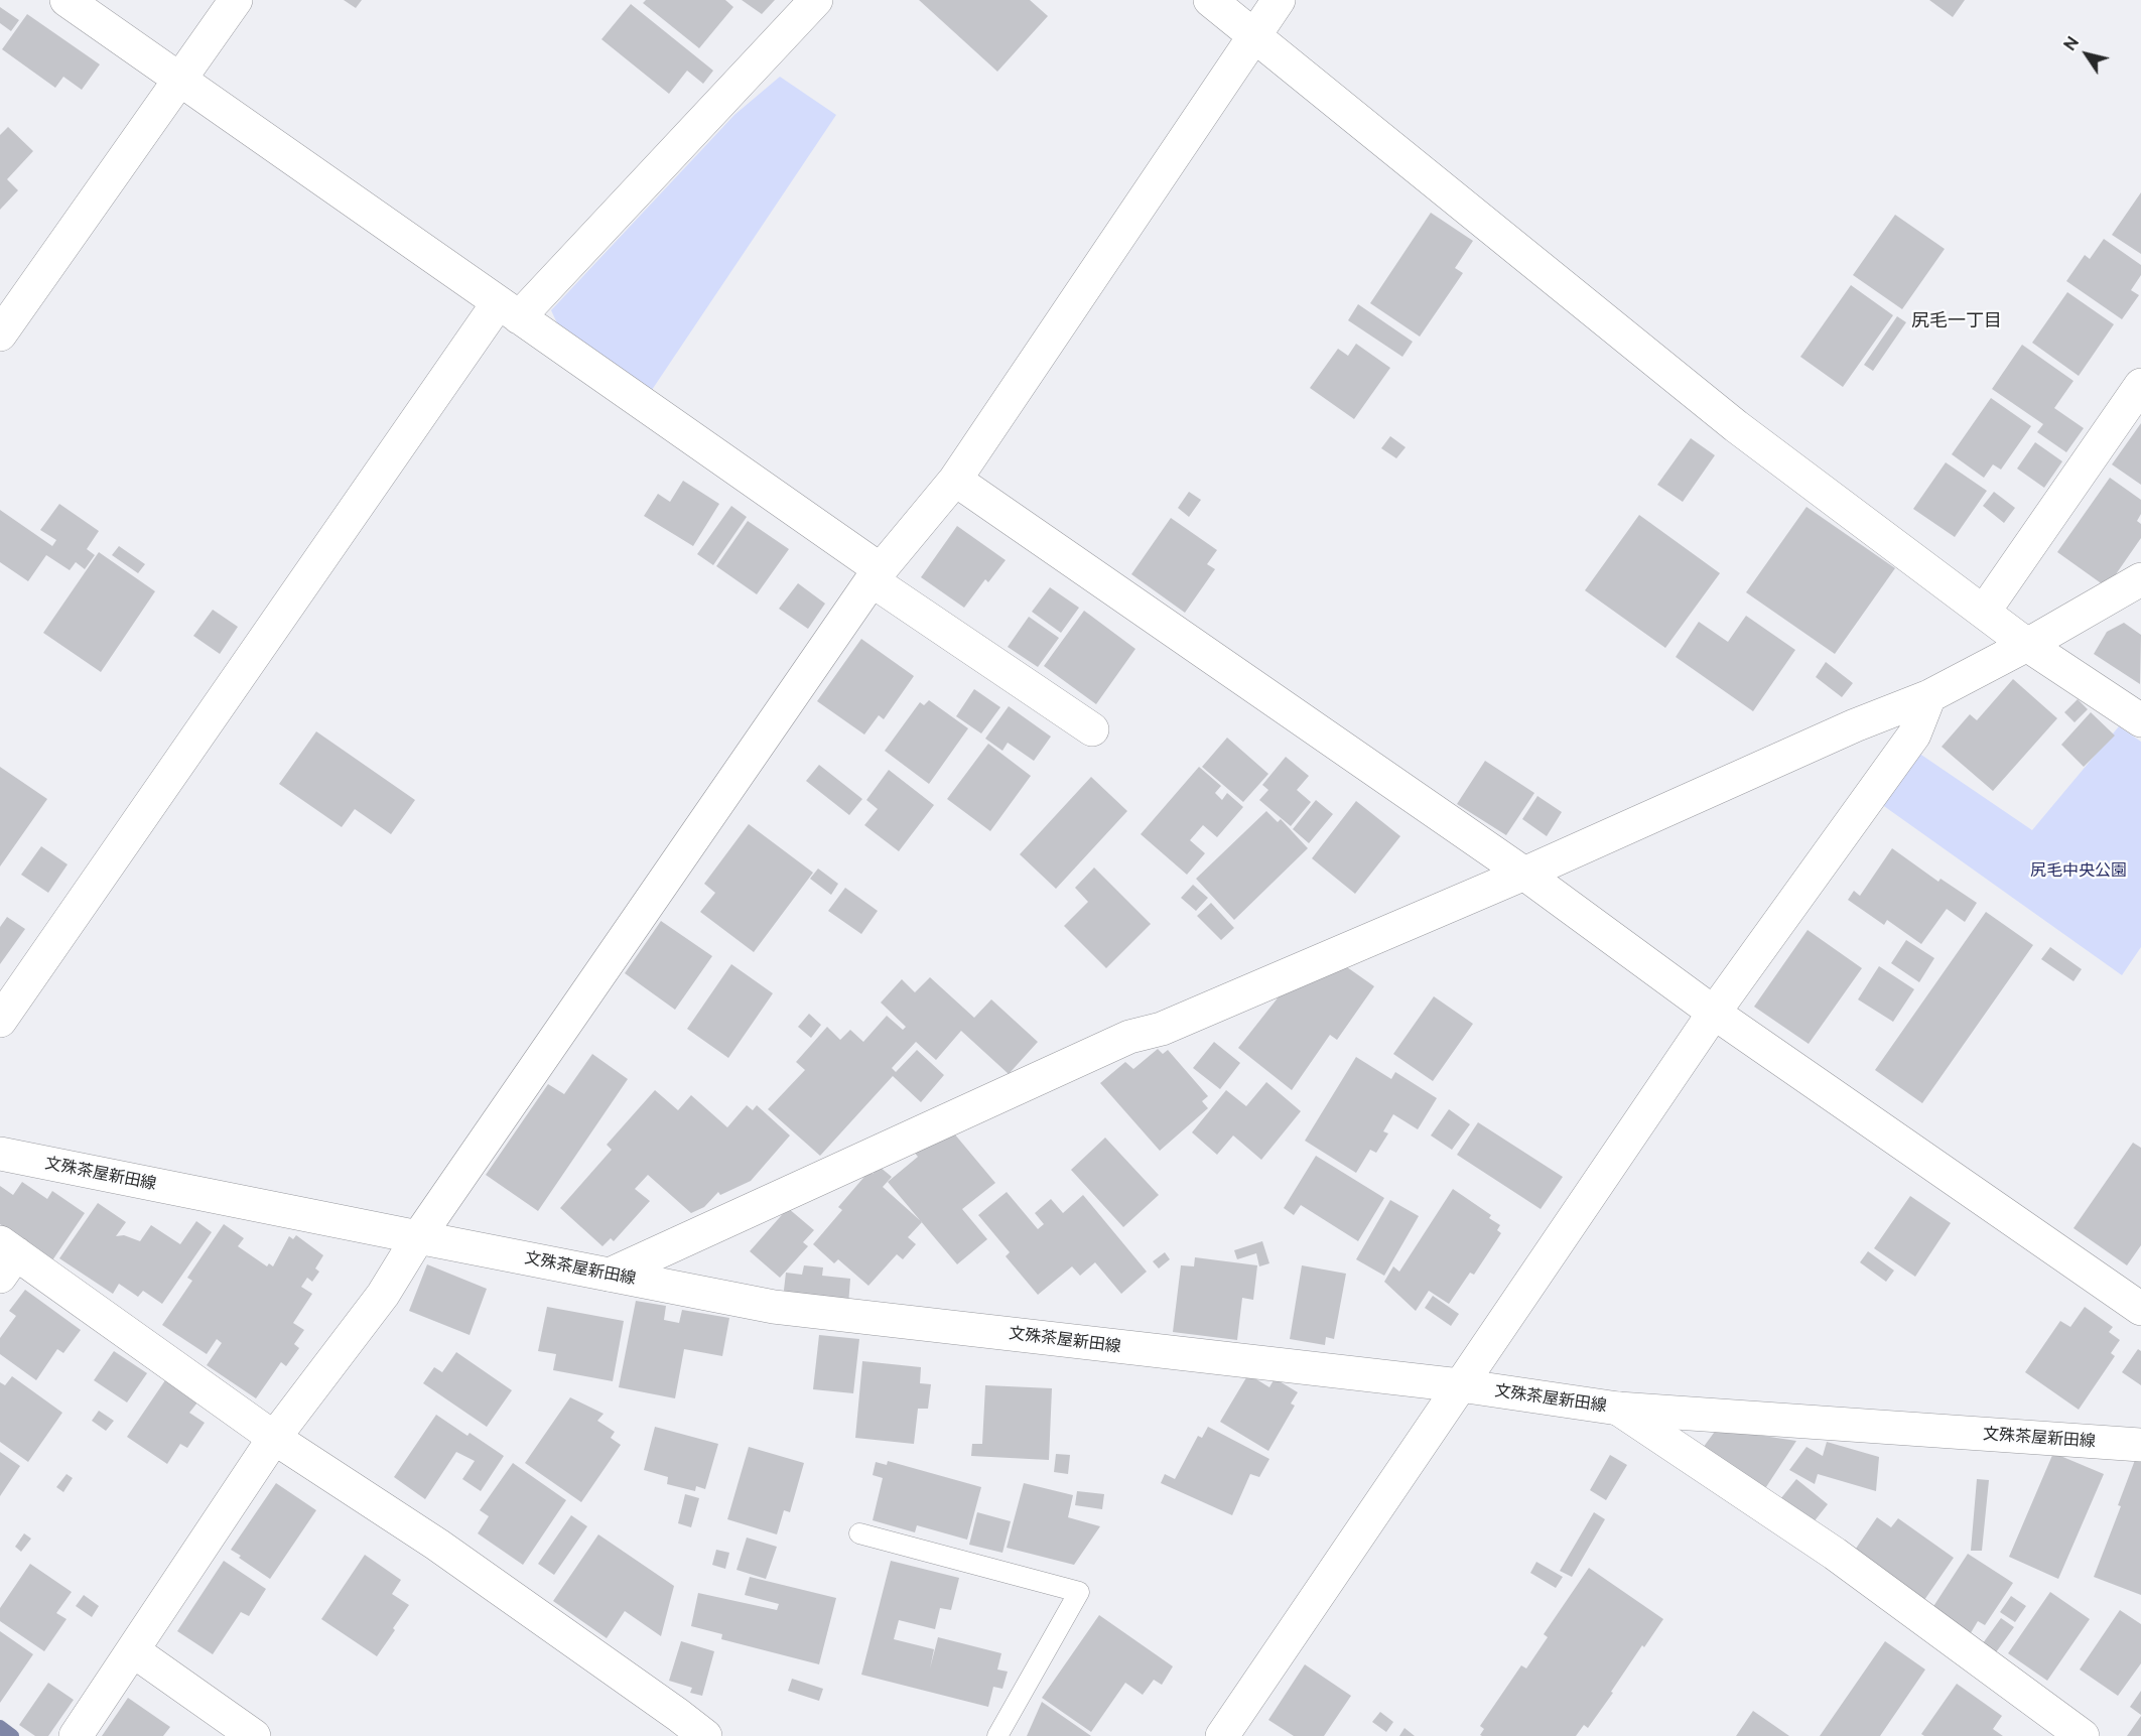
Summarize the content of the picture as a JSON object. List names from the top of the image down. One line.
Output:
{"streets":{"street":["文殊茶屋新田線"]},"districts":["尻毛一丁目"],"parks":["尻毛中央公園"],"north":"top left"}
